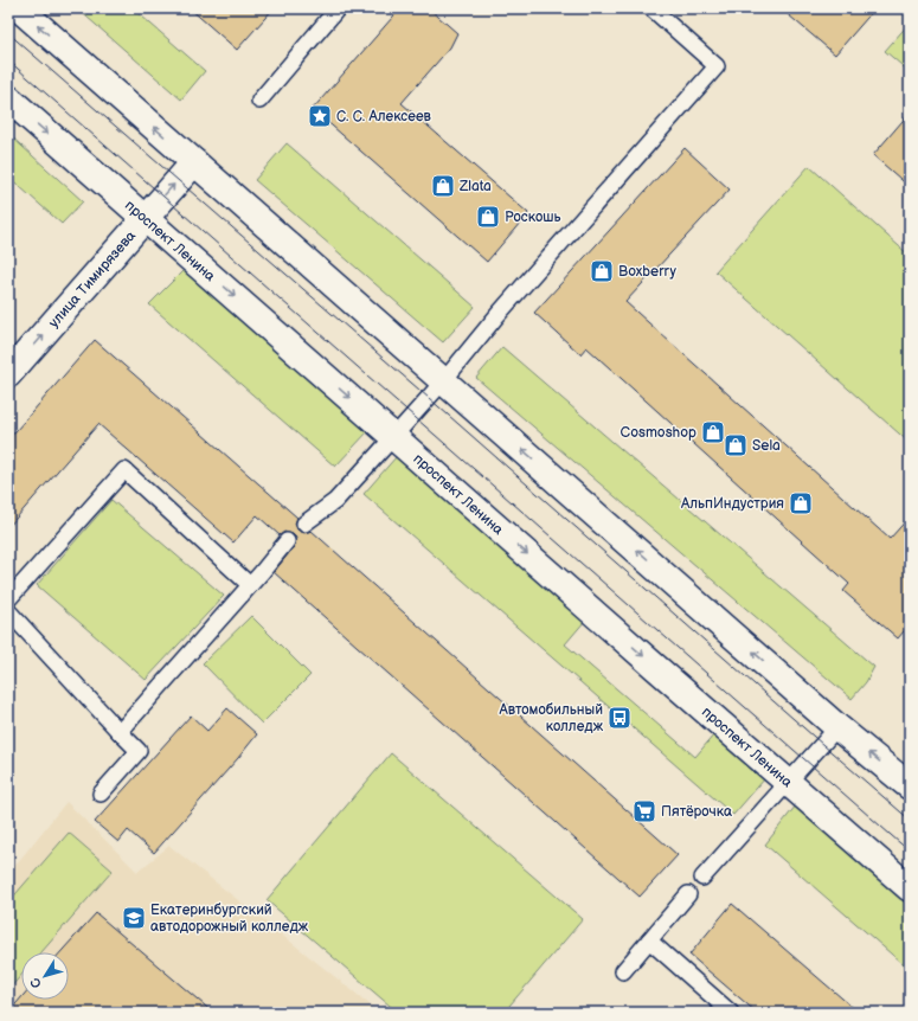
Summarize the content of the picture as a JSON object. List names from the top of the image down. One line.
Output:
{"streets":{"main road":["проспект Ленина","улица Тимирязева"]},"crossings":[["проспект Ленина","улица Тимирязева"]],"one_way":["улица Тимирязева"],"places":{"place":["С. С. Алексеев"],"shop":["Zlata","Роскошь","Boxberry","Cosmoshop","Sela","АльпИндустрия"],"bus stop":["Автомобильный колледж"],"supermarket":["Пятёрочка"],"school or university":["Екатеринбургский автодорожный колледж"]},"north":"bottom left"}
